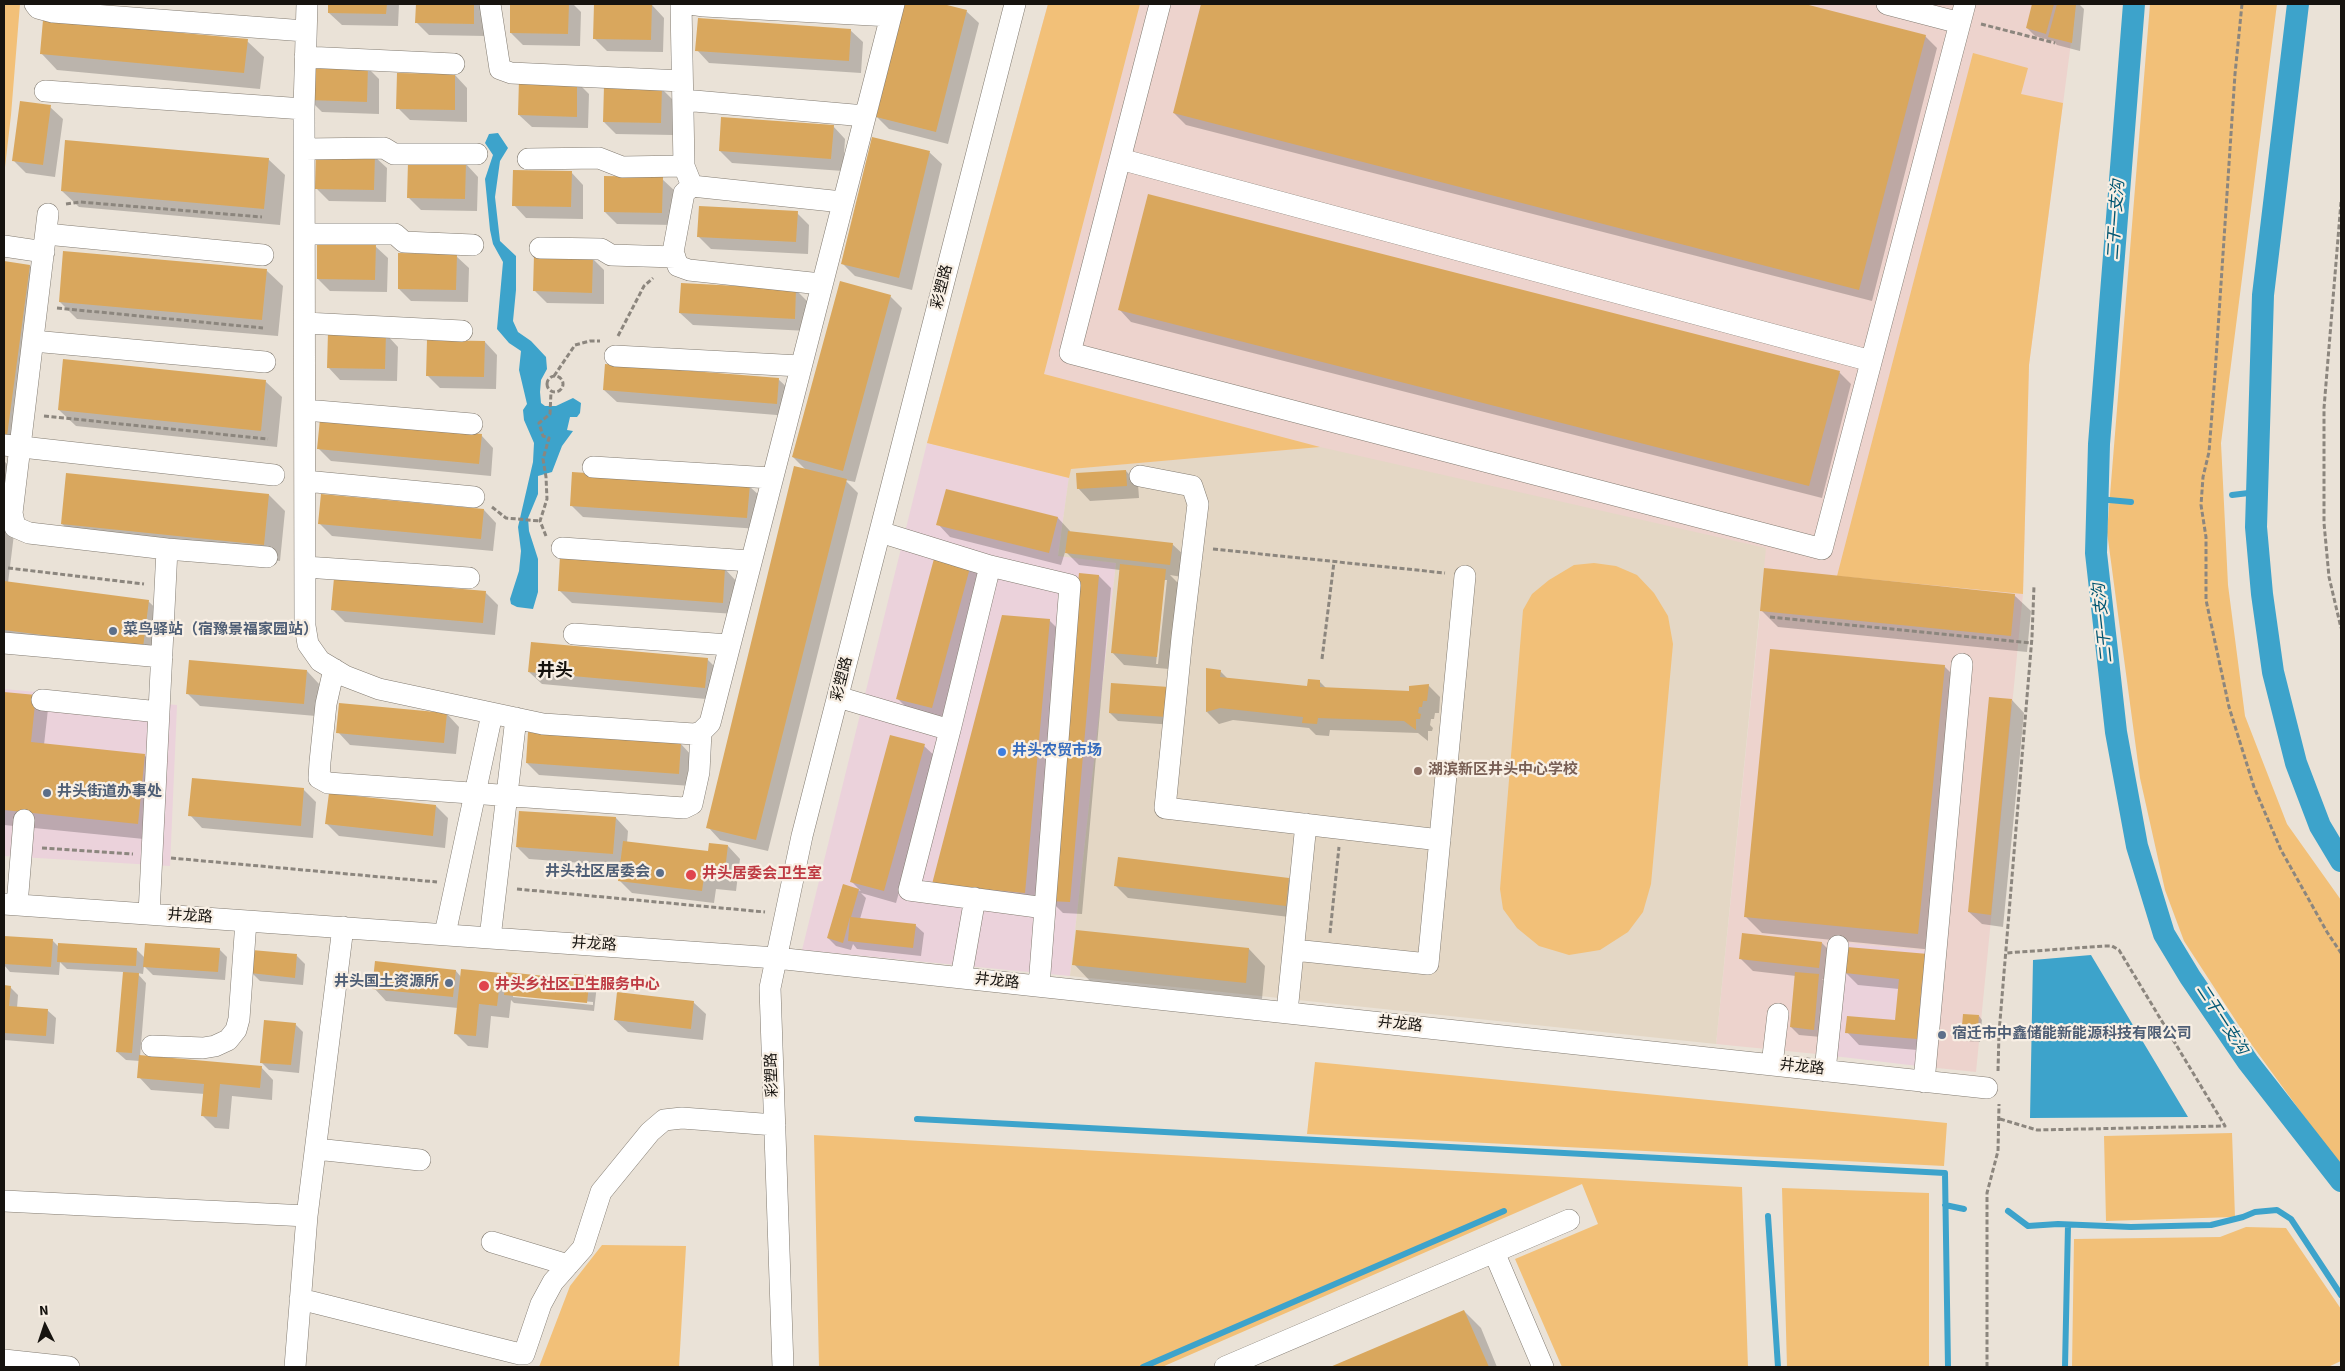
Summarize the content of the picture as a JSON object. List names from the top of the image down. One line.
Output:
{"streets":{"street":["彩塑路","井龙路"]},"crossings":[["彩塑路","井龙路"]],"districts":["井头"],"water":["二干一支沟"],"places":["菜鸟驿站（宿豫景福家园站）","井头农贸市场","湖滨新区井头中心学校","井头街道办事处","井头社区居委会","井头居委会卫生室","井头国土资源所","井头乡社区卫生服务中心","宿迁市中鑫储能新能源科技有限公司"],"north":"top"}
